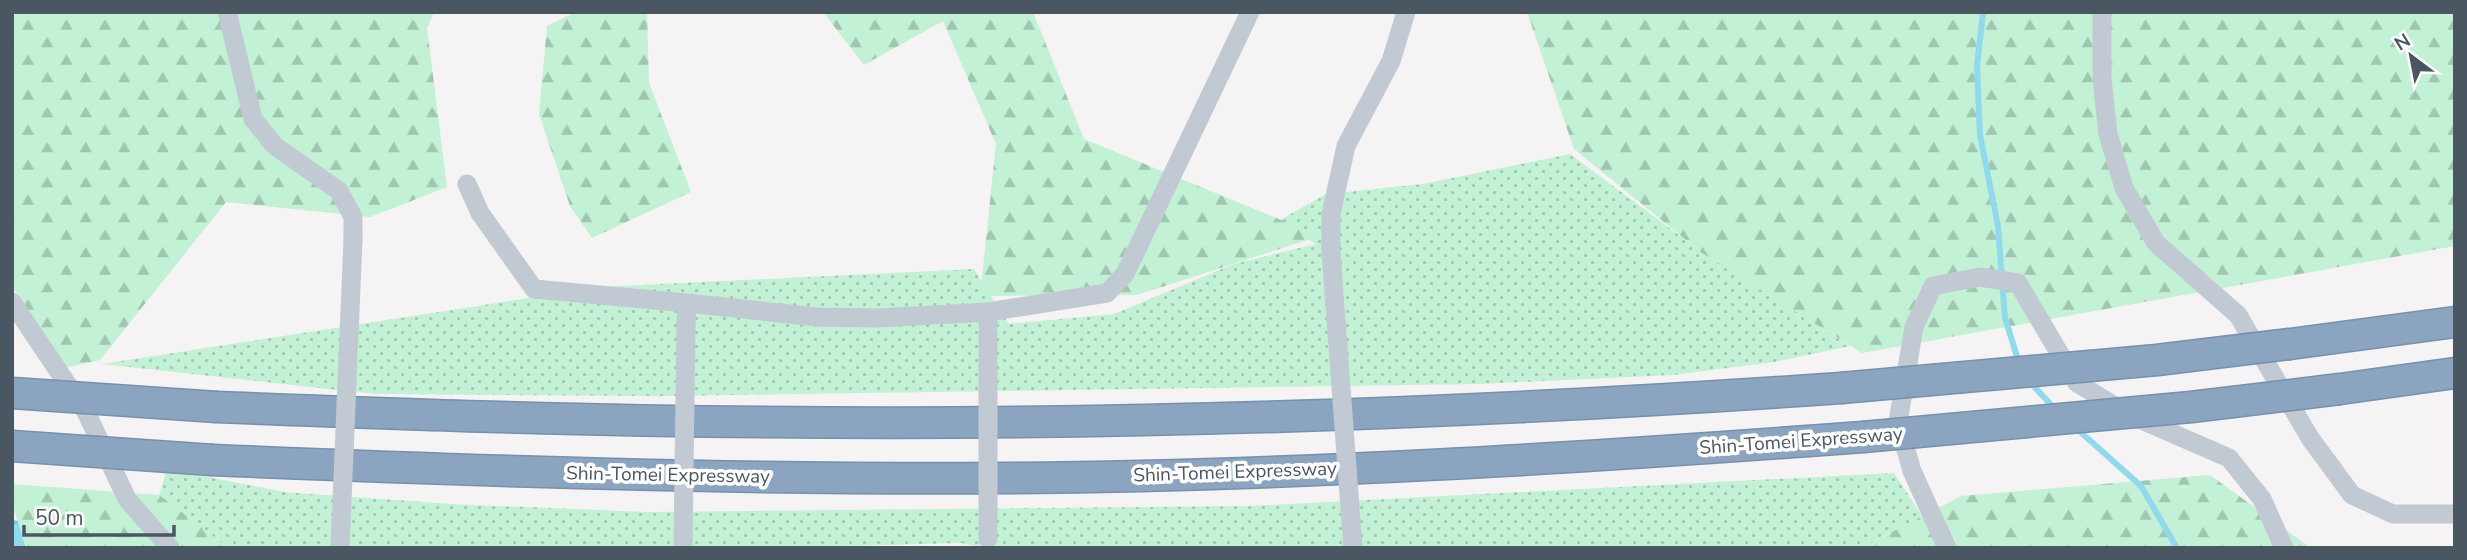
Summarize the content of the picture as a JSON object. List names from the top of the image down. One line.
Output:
{"streets":{"highway":["Shin-Tomei Expressway"]},"scale_bar":"50 m","north":"top left"}
